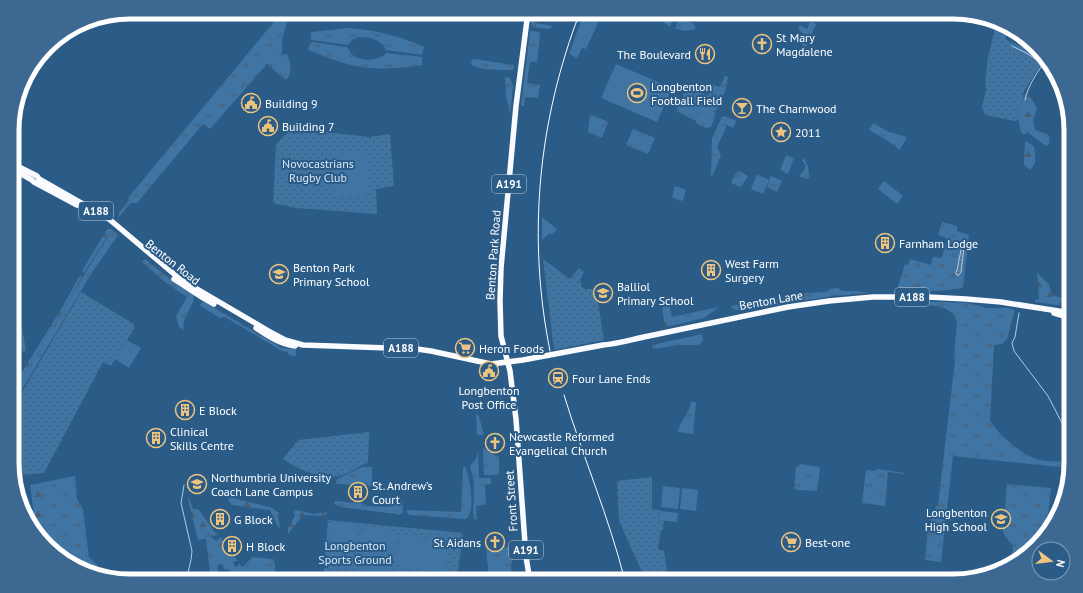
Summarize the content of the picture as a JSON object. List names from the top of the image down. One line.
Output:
{"streets":{"main road":["A191","A188","Benton Park Road","Benton Road","Benton Lane","Front Street"]},"crossings":[["Benton Park Road","Benton Lane"],["Benton Park Road","Front Street"],["Benton Road","Benton Lane"],["Benton Lane","Front Street"]],"parks":["Novocastrians Rugby Club","Longbenton Sports Ground"],"places":{"church":["St Mary Magdalene","Newcastle Reformed Evangelical Church","St Aidans"],"restaurant":["The Boulevard"],"sports":["Longbenton Football Field"],"public building":["Building 9","Building 7","Longbenton Post Office"],"bar":["The Charnwood"],"place":["2011"],"building":["Farnham Lodge","West Farm Surgery","E Block","Clinical Skills Centre","St. Andrew’s Court","G Block","H Block"],"school or university":["Benton Park Primary School","Balliol Primary School","Northumbria University Coach Lane Campus","Longbenton High School"],"supermarket":["Heron Foods","Best-one"],"station":["Four Lane Ends"]},"north":"right"}
